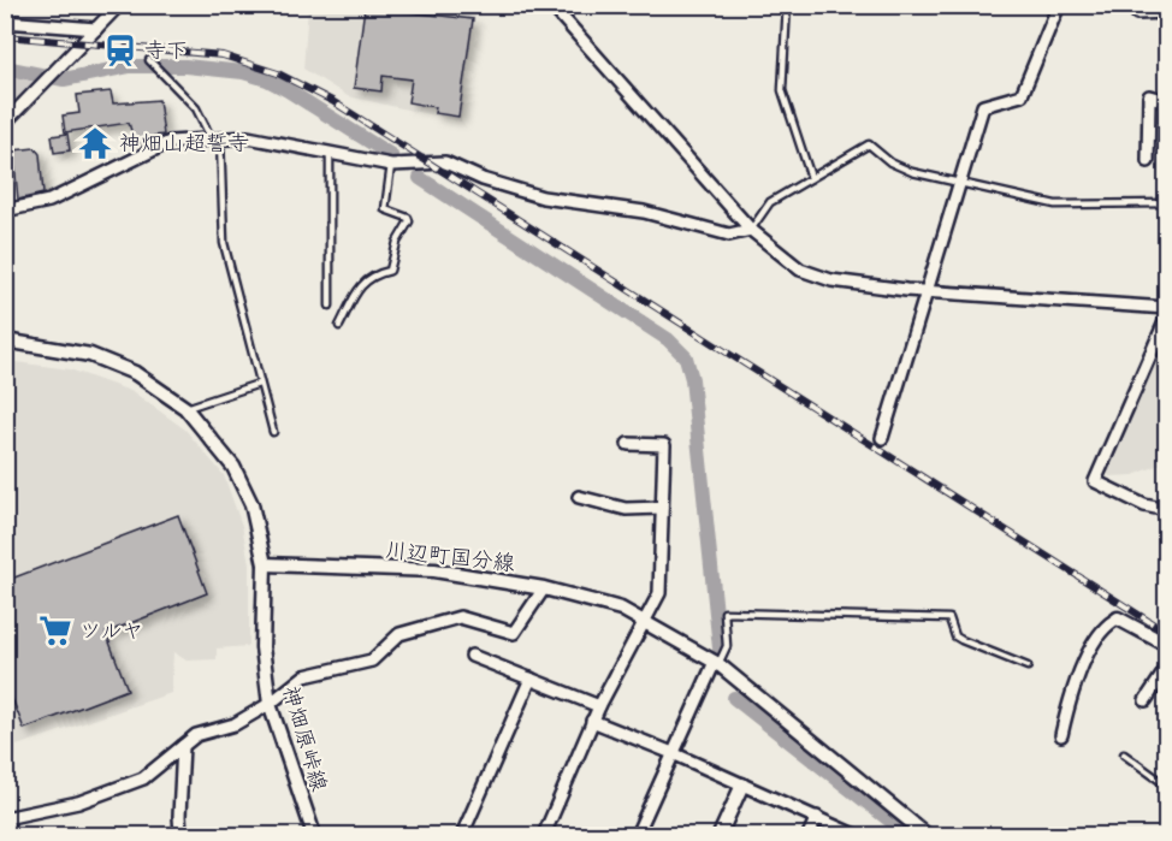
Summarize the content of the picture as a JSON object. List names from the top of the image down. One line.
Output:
{"streets":{"street":["川辺町国分線","神畑原峠線"]},"crossings":[["川辺町国分線","神畑原峠線"]],"places":{"station":["寺下"],"temple":["神畑山超誓寺"],"supermarket":["ツルヤ"]}}
